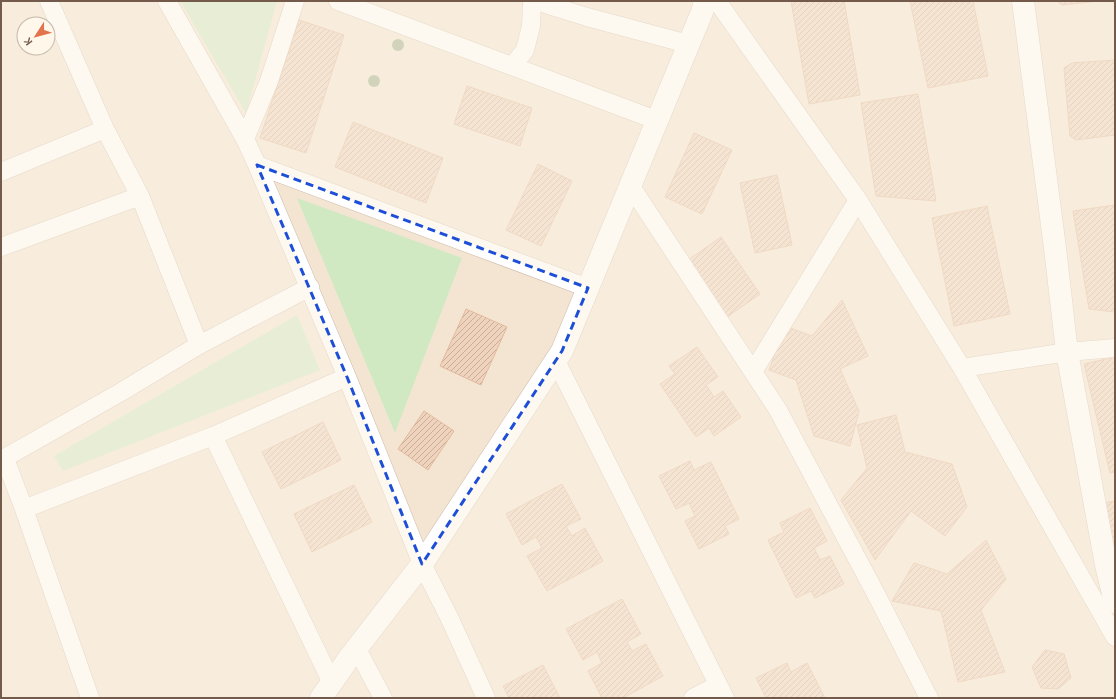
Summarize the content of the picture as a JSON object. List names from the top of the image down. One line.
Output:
{"north":"bottom left"}
